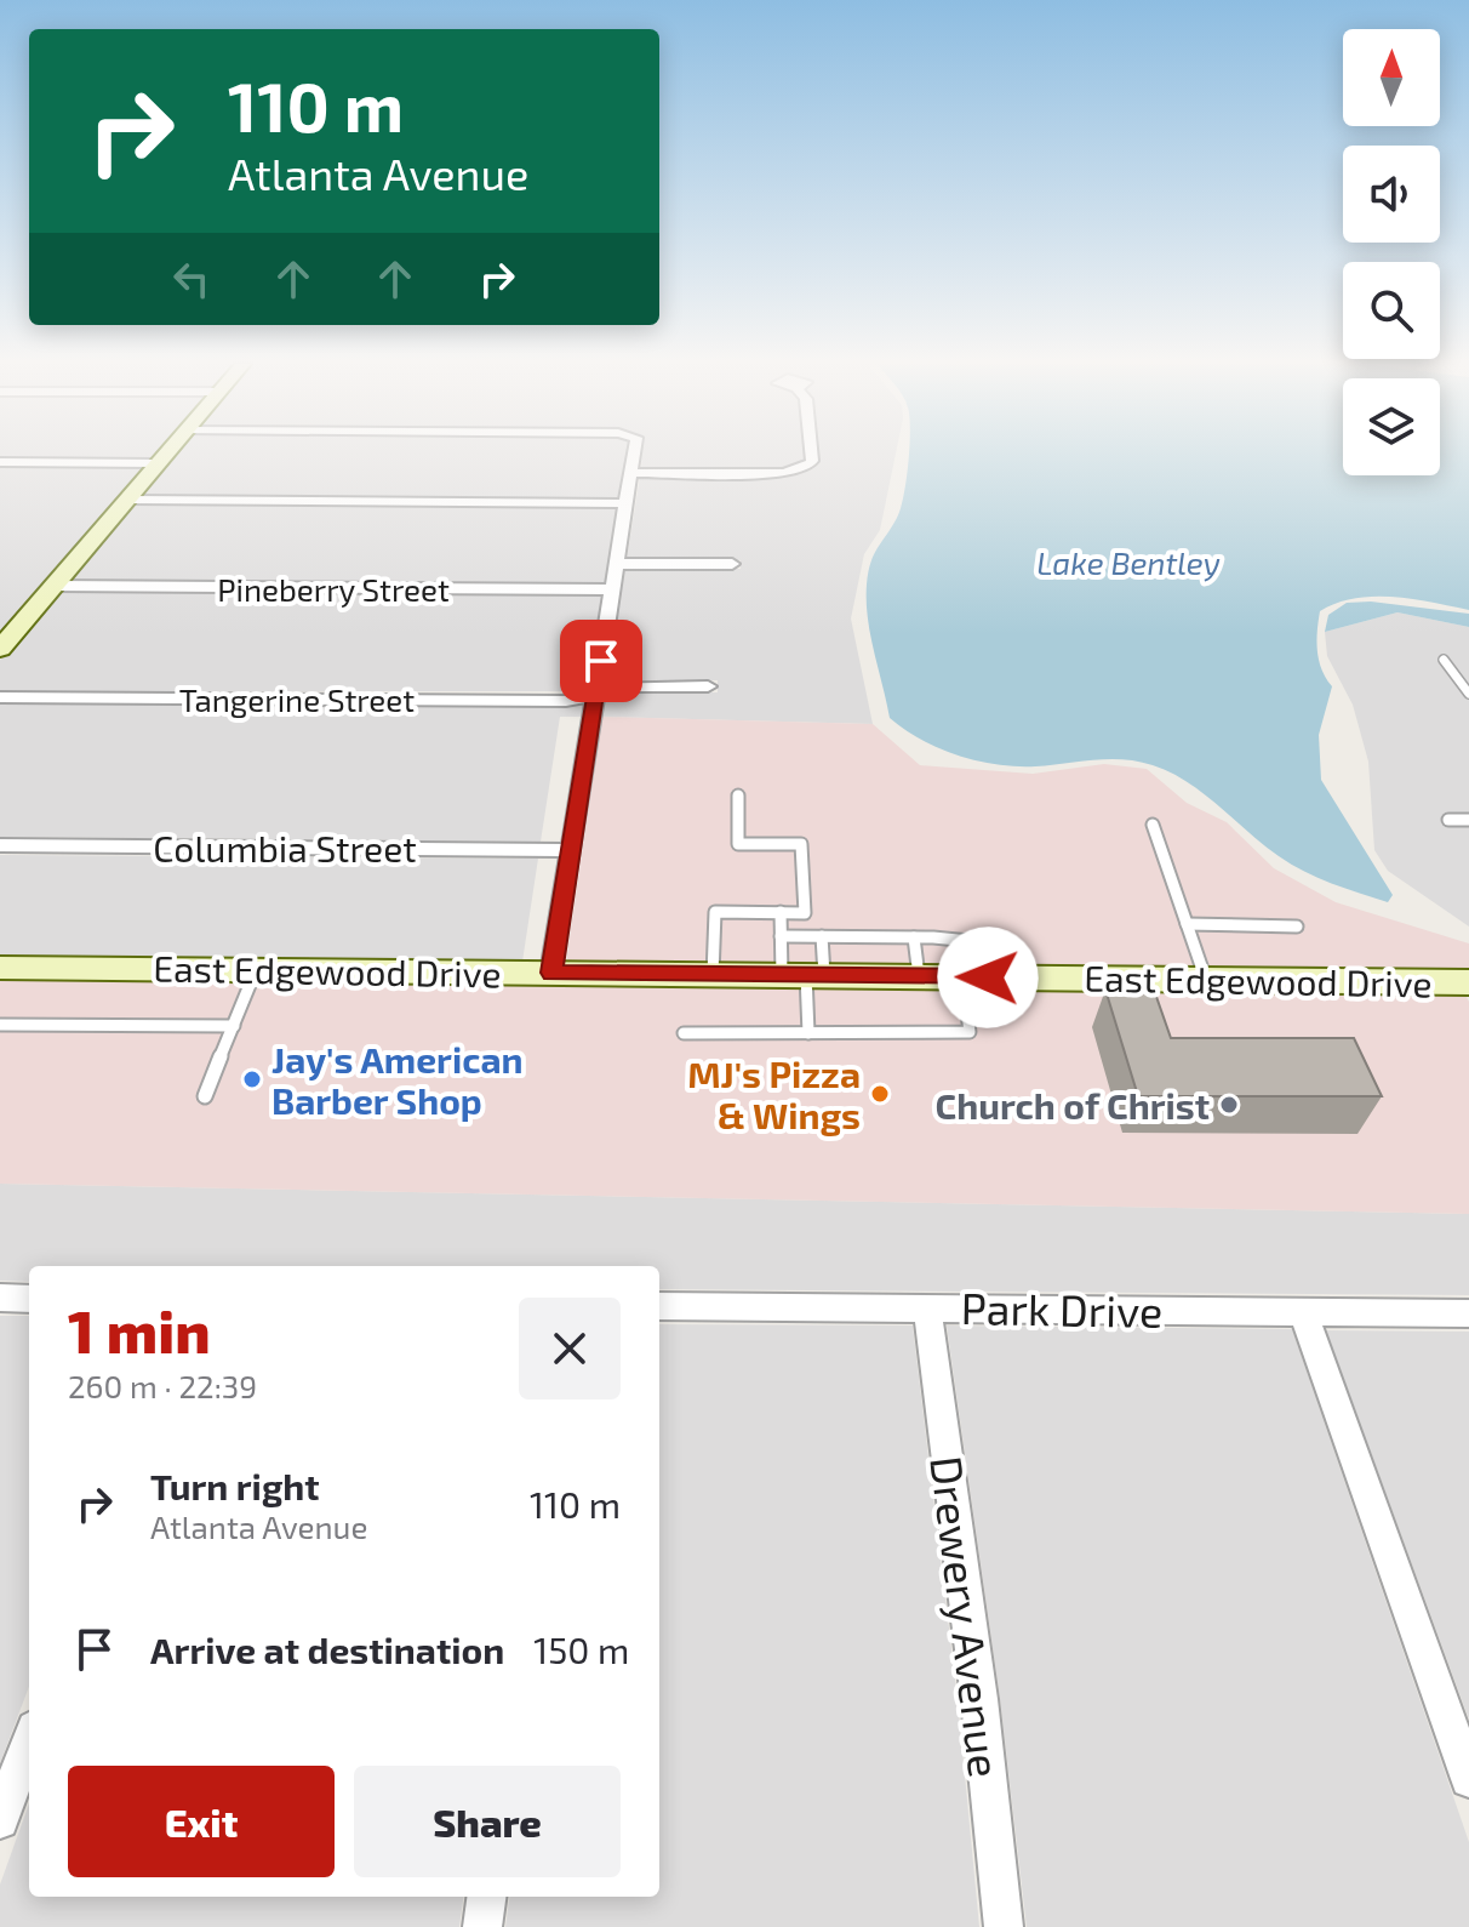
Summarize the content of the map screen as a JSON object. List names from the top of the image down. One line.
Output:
{"streets":{"street":["Pineberry Street","Tangerine Street","Columbia Street","East Edgewood Drive","Park Drive","Drewery Avenue"]},"crossings":[["Park Drive","Drewery Avenue"]],"water":["Lake Bentley"],"places":["Jay's American Barber Shop","MJ's Pizza & Wings","Church of Christ"],"north":"top","page":{"turn":["110 m","Atlanta Avenue"],"heading":["1 min","260 m · 22:39"],"list":[{"name":"Turn right","note":"Atlanta Avenue","value":"110 m"},{"name":"Arrive at destination","value":"150 m"}],"buttons":["Exit","Share"]}}
